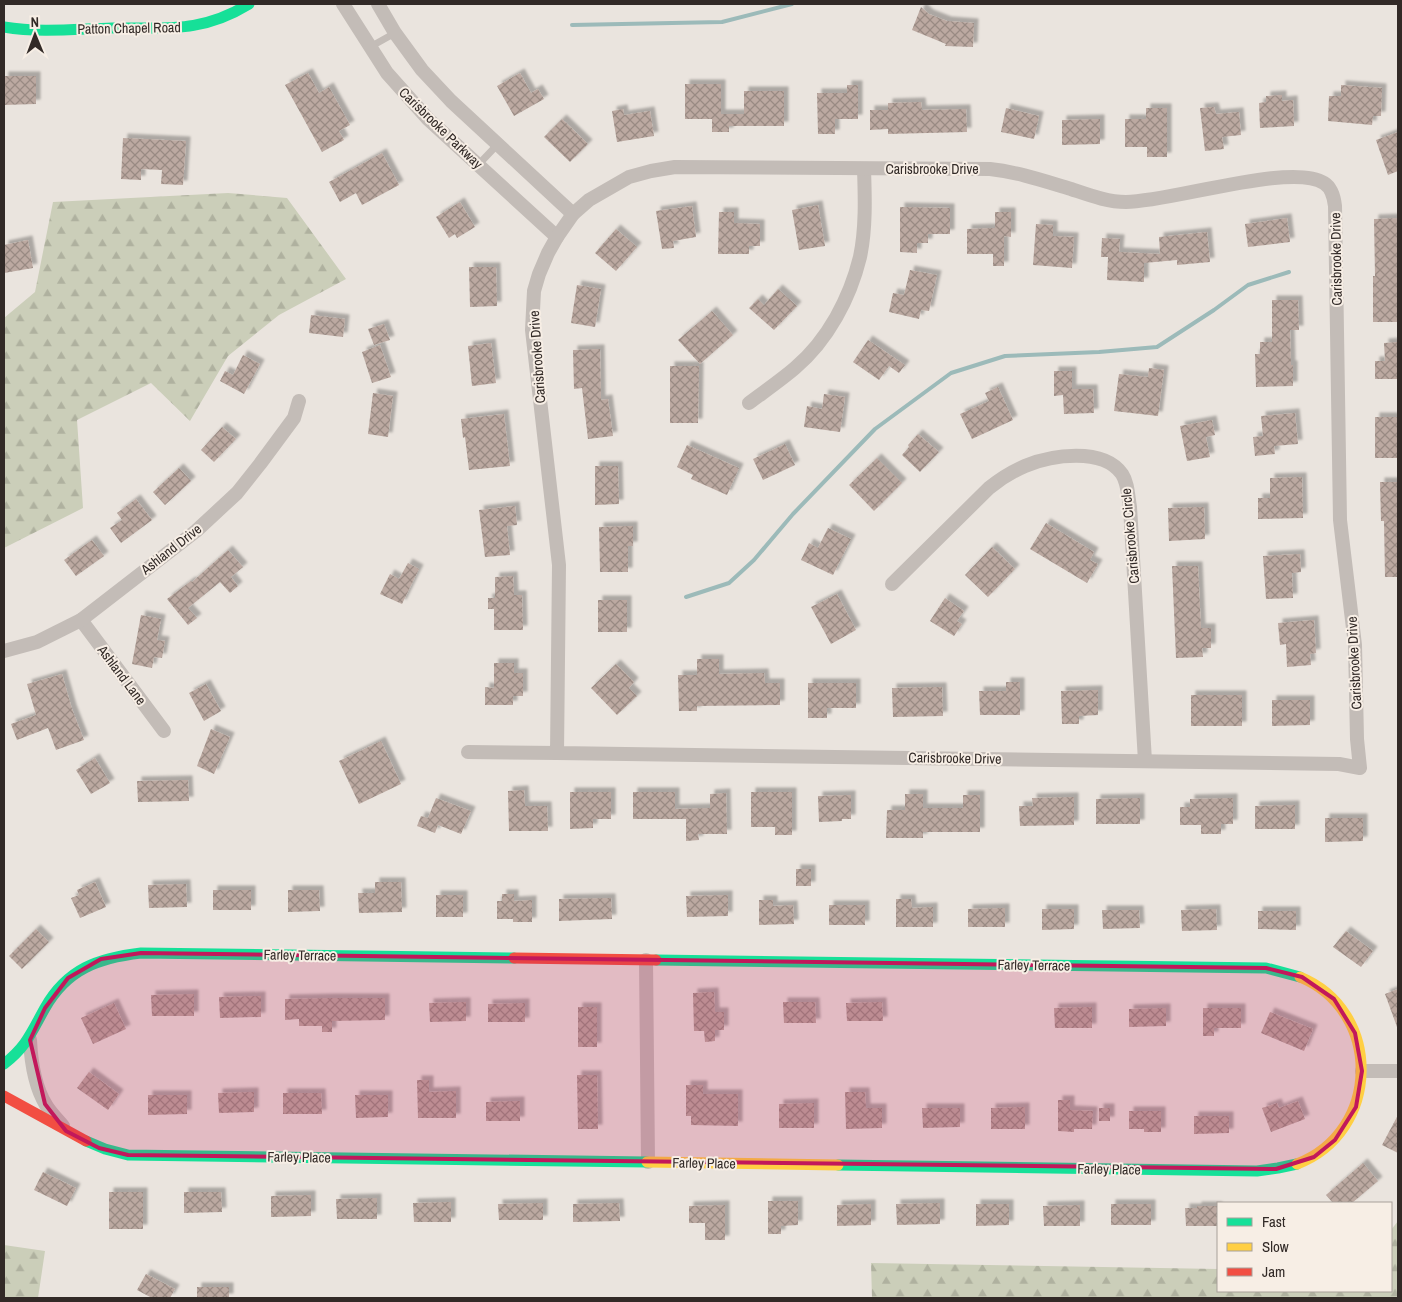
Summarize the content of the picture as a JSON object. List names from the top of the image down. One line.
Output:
{"streets":{"street":["Patton Chapel Road","Carisbrooke Parkway","Carisbrooke Drive","Carisbrooke Circle","Ashland Drive","Ashland Lane","Farley Terrace","Farley Place"]},"crossings":[["Carisbrooke Parkway","Carisbrooke Drive"],["Carisbrooke Drive","Carisbrooke Circle"],["Ashland Drive","Ashland Lane"],["Farley Terrace","Farley Place"]],"legend":["Fast","Slow","Jam"],"north":"top"}
